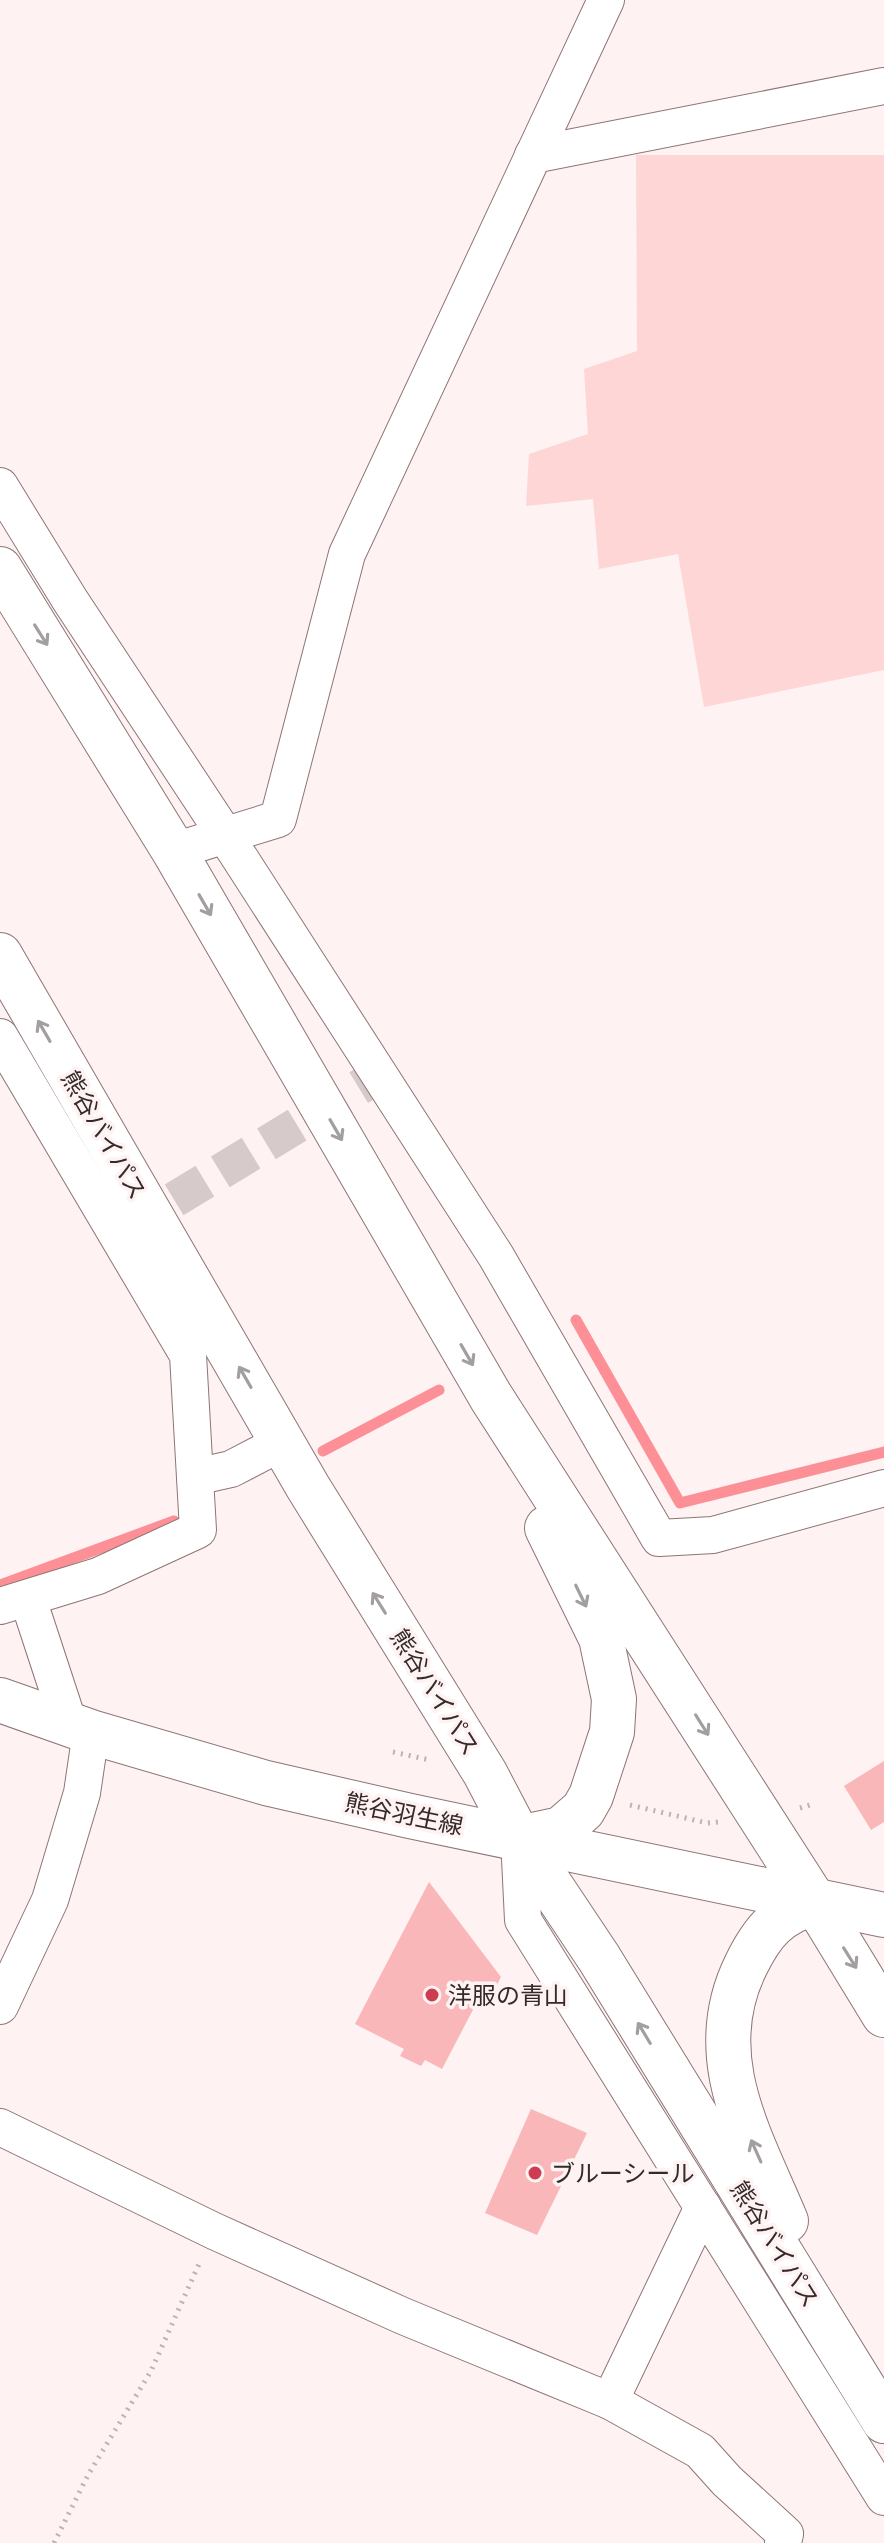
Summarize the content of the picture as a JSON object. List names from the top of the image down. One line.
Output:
{"streets":{"main road":["熊谷バイパス","熊谷羽生線"]},"crossings":[["熊谷バイパス","熊谷羽生線"]],"places":["洋服の青山","ブルーシール"]}
